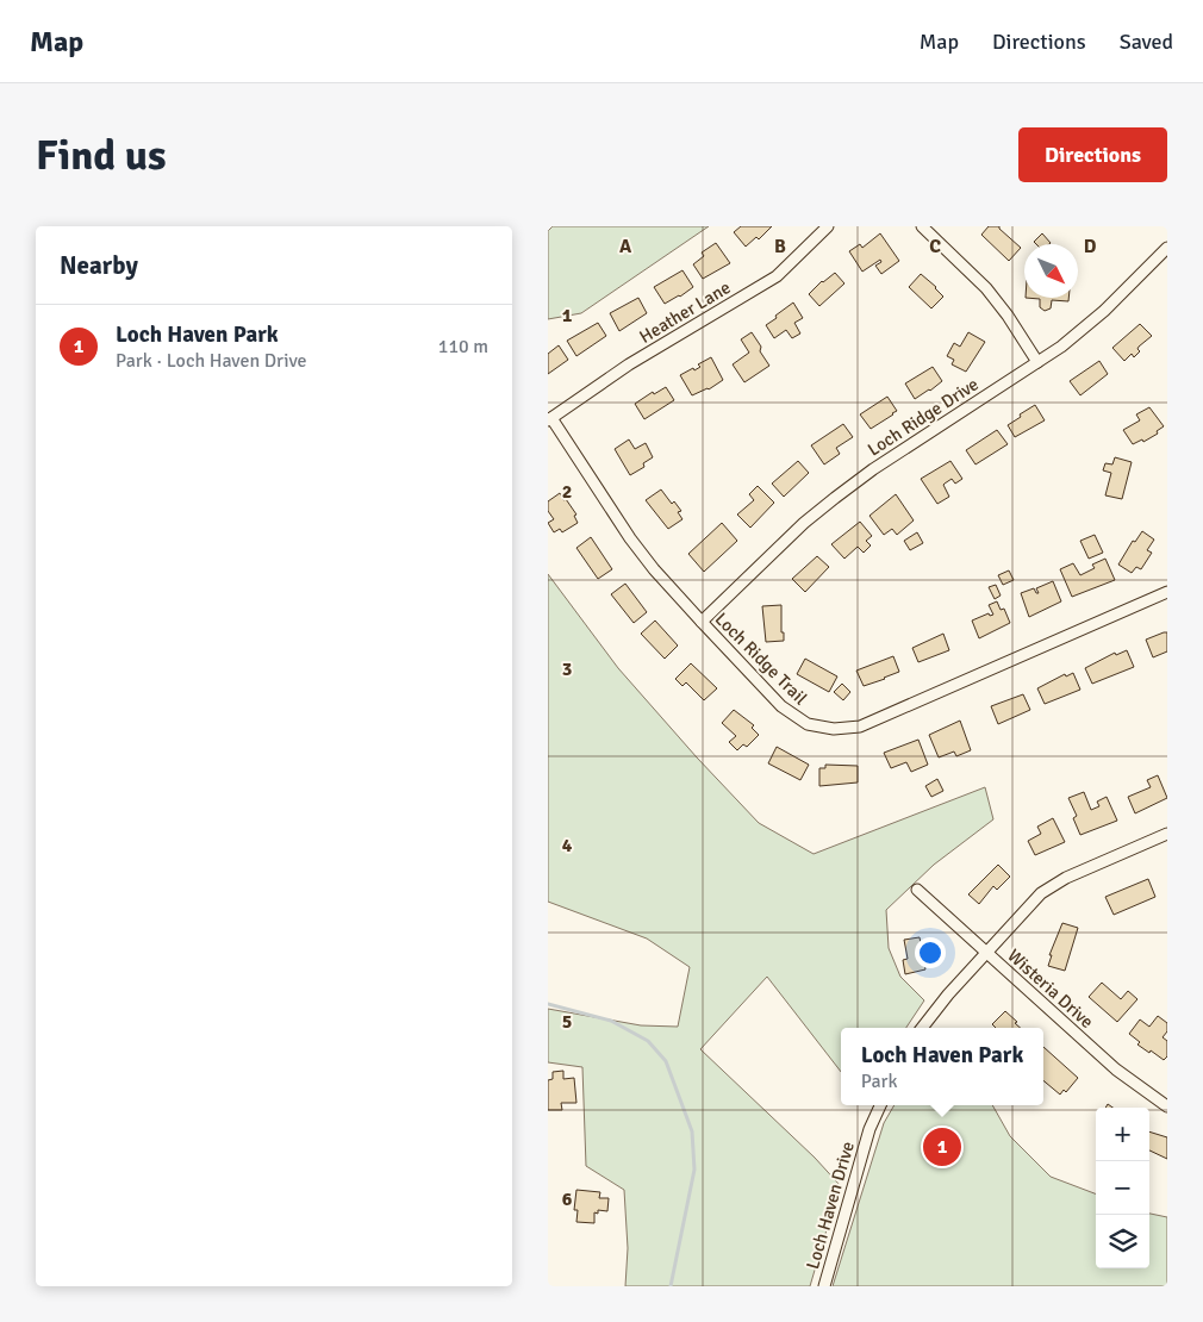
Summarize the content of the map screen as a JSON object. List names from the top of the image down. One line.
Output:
{"streets":{"street":["Heather Lane","Loch Ridge Drive","Loch Ridge Trail","Wisteria Drive","Loch Haven Drive"]},"crossings":[["Heather Lane","Loch Ridge Trail"],["Loch Ridge Drive","Loch Ridge Trail"]],"north":"bottom right","page":{"header":"Map","nav":["Map","Directions","Saved"],"buttons":"Directions","title":"Find us","heading":"Nearby","list":[{"mark":"1","name":"Loch Haven Park","note":"Park · Loch Haven Drive","value":"110 m"}],"popup":["Loch Haven Park","Park"],"map_buttons":["+","−"],"pins":"1"},"grid":{"columns":["A","B","C","D"],"rows":["1","2","3","4","5","6"]}}
